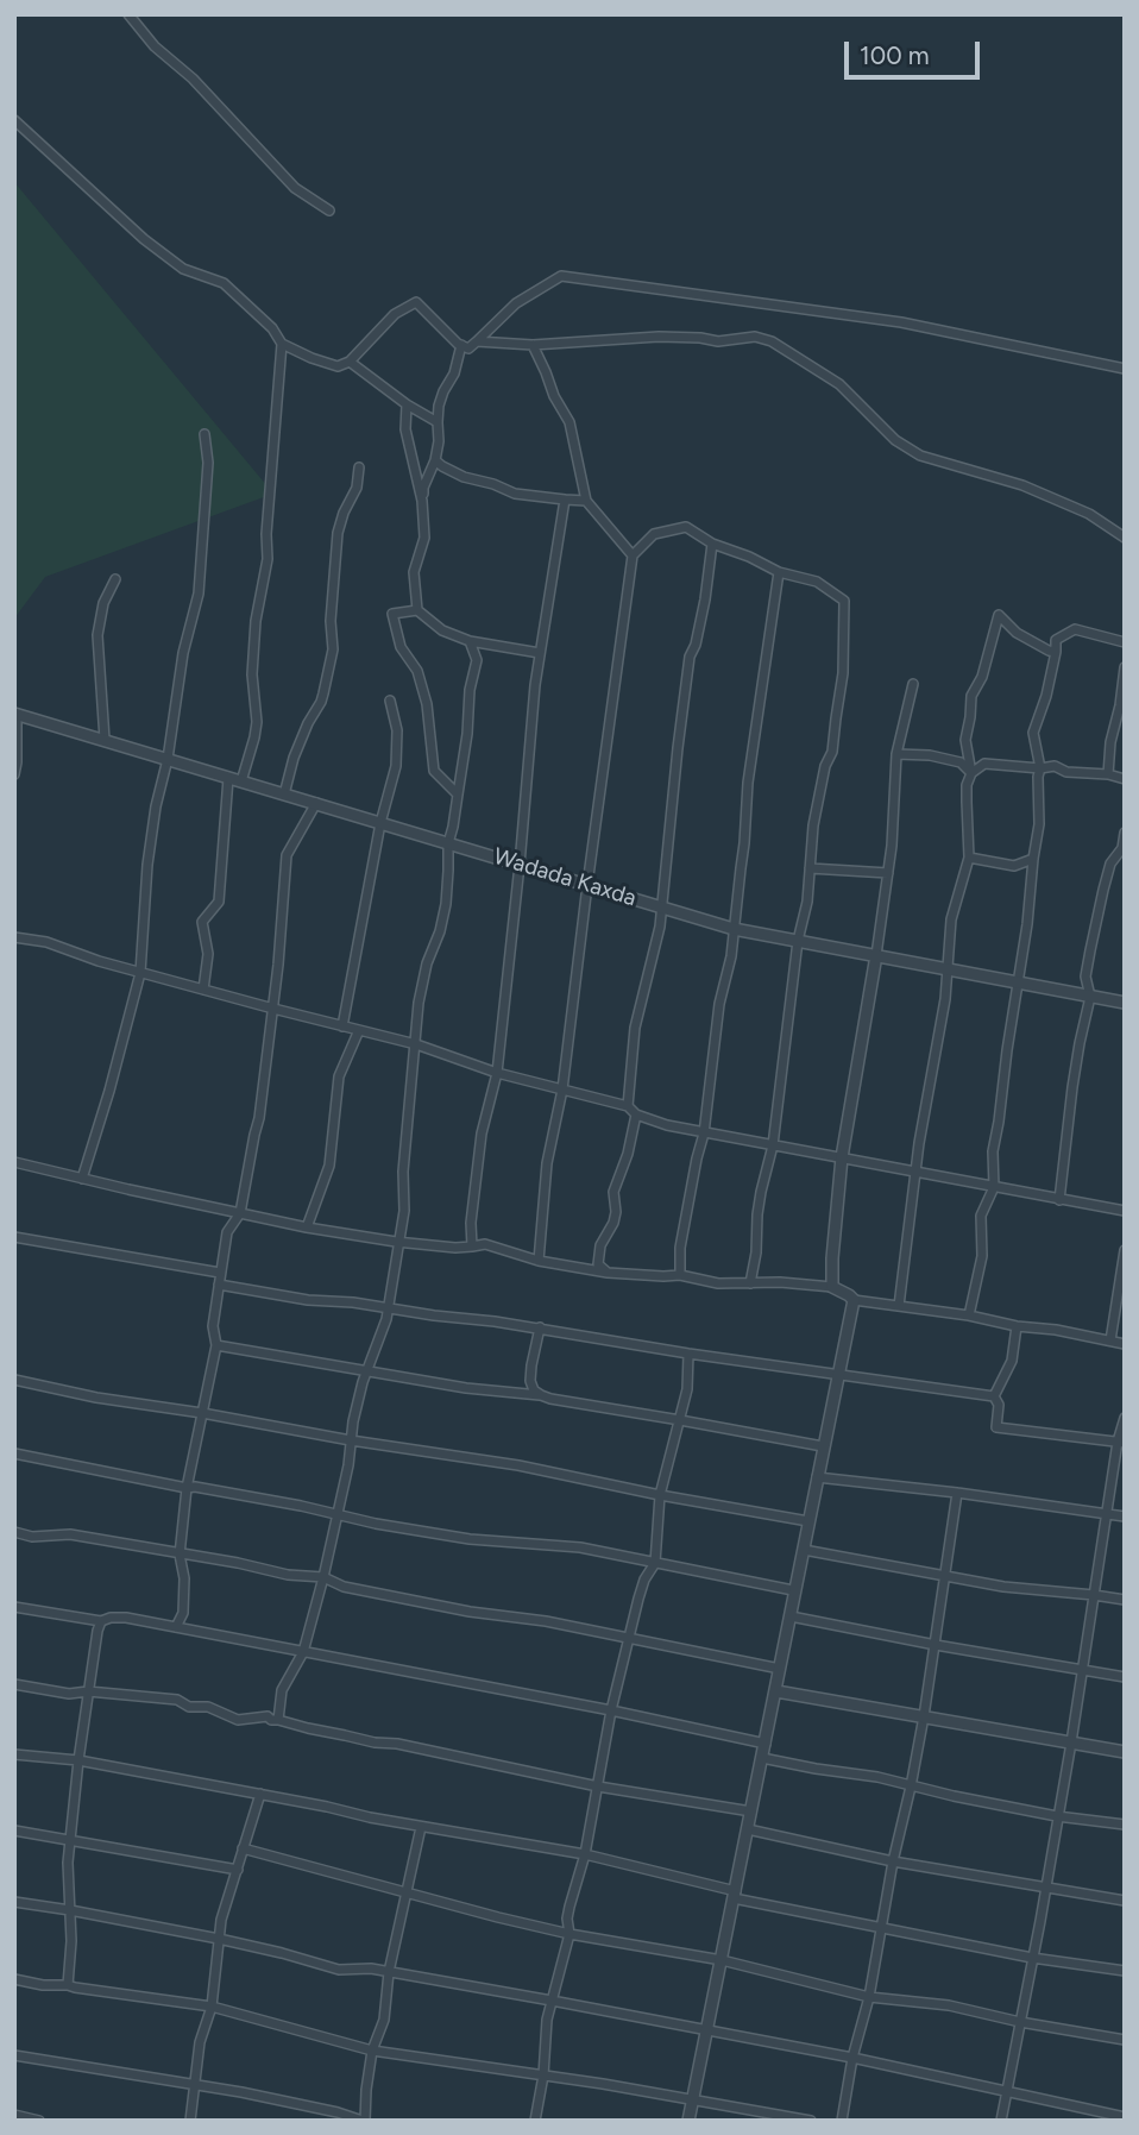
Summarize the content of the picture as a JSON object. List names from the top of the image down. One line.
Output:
{"streets":{"street":["Wadada Kaxda"]},"scale_bar":"100 m"}
